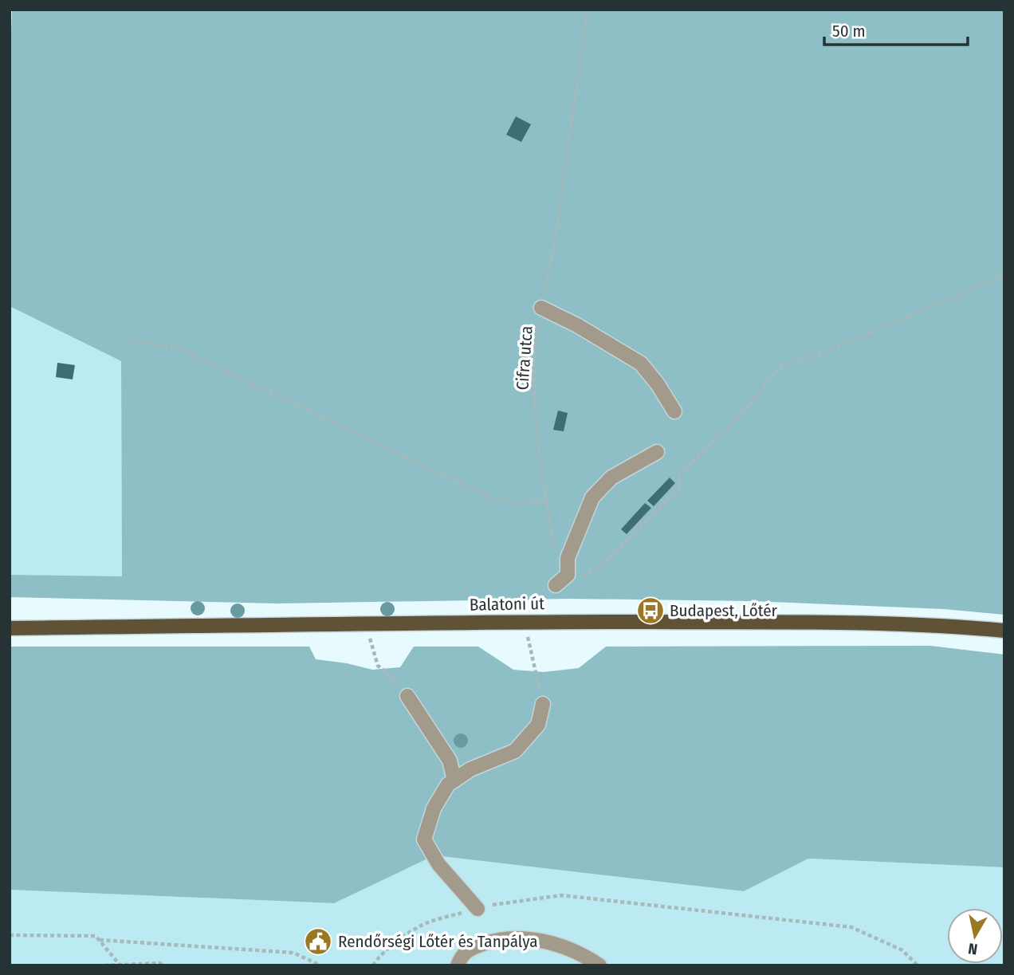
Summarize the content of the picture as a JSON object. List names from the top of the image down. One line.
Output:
{"streets":{"main road":["Balatoni út"],"path":["Cifra utca"]},"places":{"bus stop":["Budapest, Lőtér"],"public building":["Rendőrségi Lőtér és Tanpálya"]},"scale_bar":"50 m","north":"bottom"}
